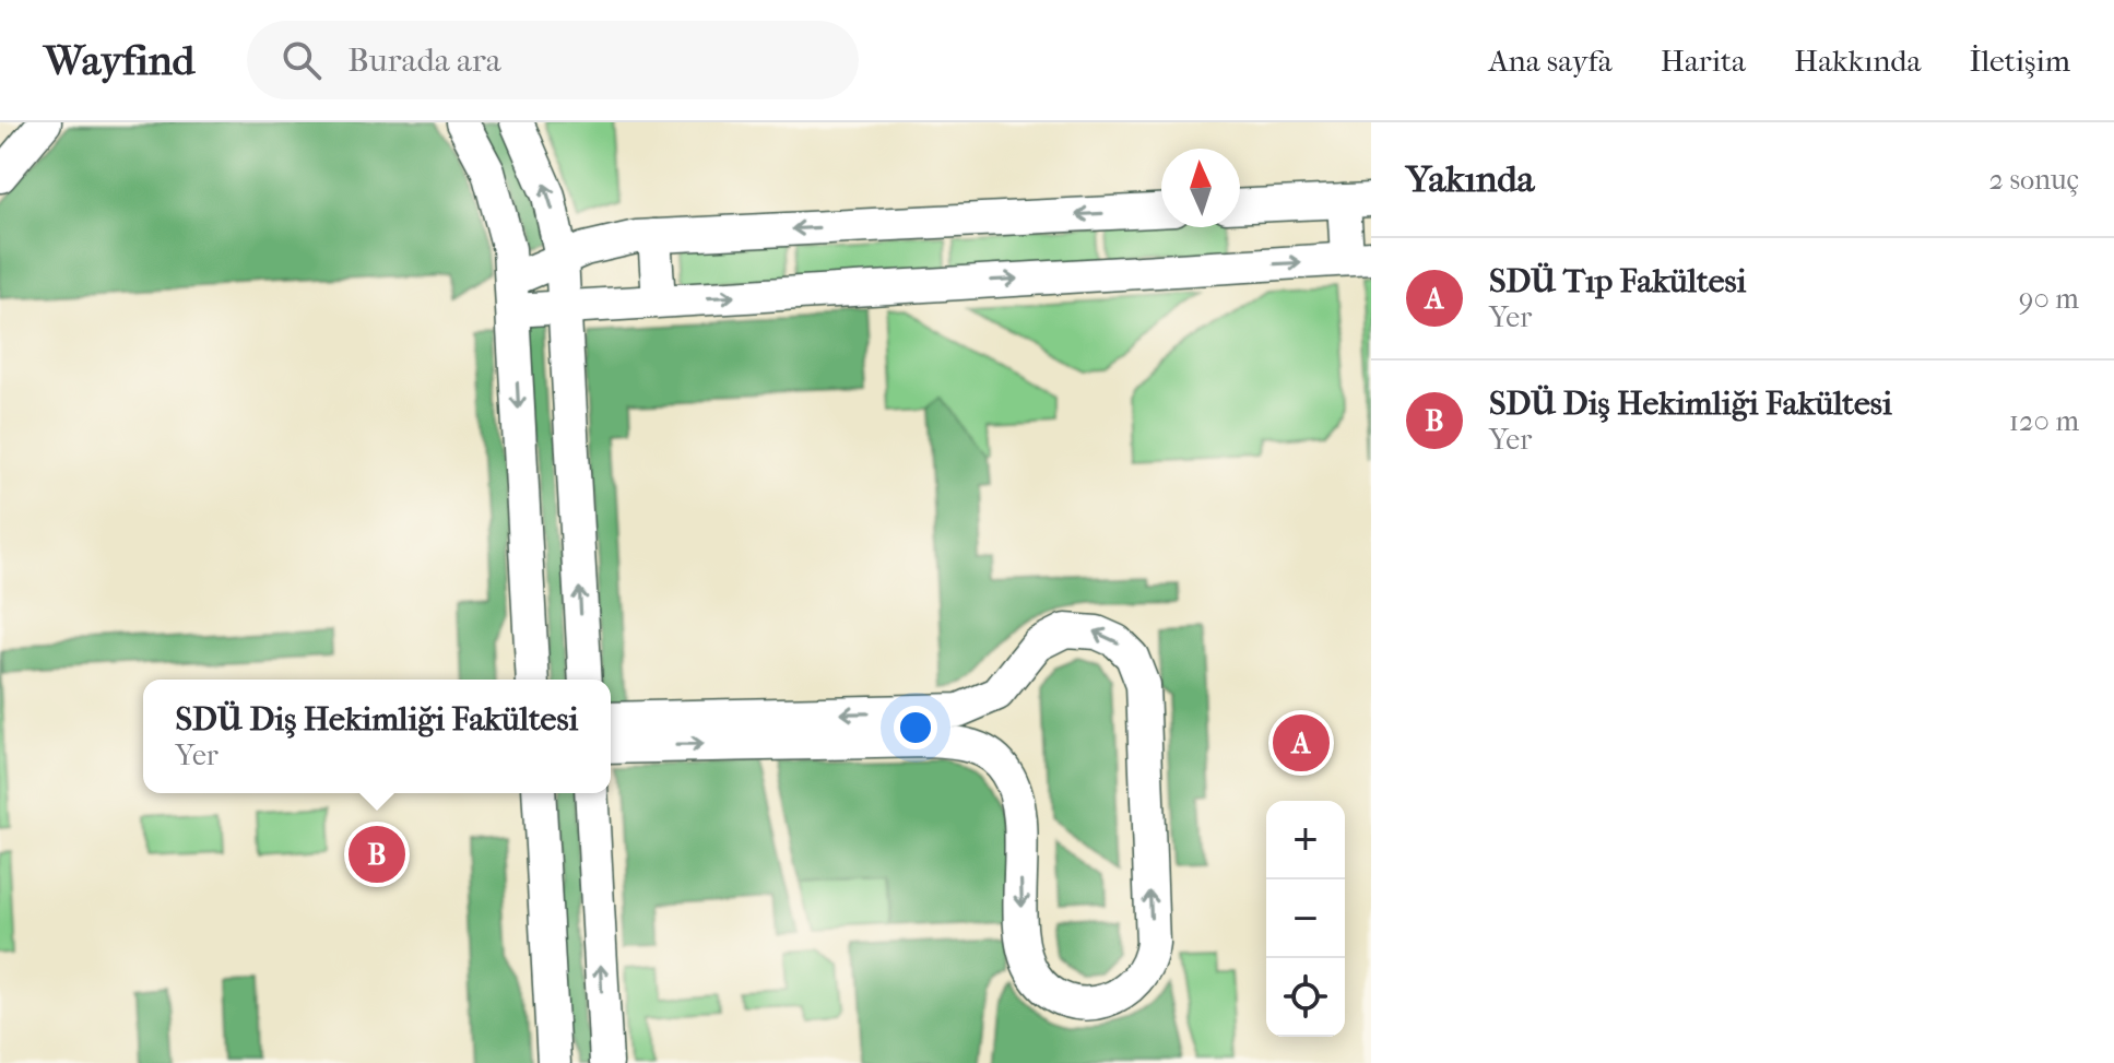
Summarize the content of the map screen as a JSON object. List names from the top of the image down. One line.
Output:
{"north":"top","page":{"header":"Wayfind","search":"Burada ara","nav":["Ana sayfa","Harita","Hakkında","İletişim"],"heading":["Yakında","2 sonuç"],"list":[{"mark":"A","name":"SDÜ Tıp Fakültesi","note":"Yer","value":"90 m"},{"mark":"B","name":"SDÜ Diş Hekimliği Fakültesi","note":"Yer","value":"120 m"}],"popup":["SDÜ Diş Hekimliği Fakültesi","Yer"],"pins":["A","B"],"map_buttons":["+","−"]}}
